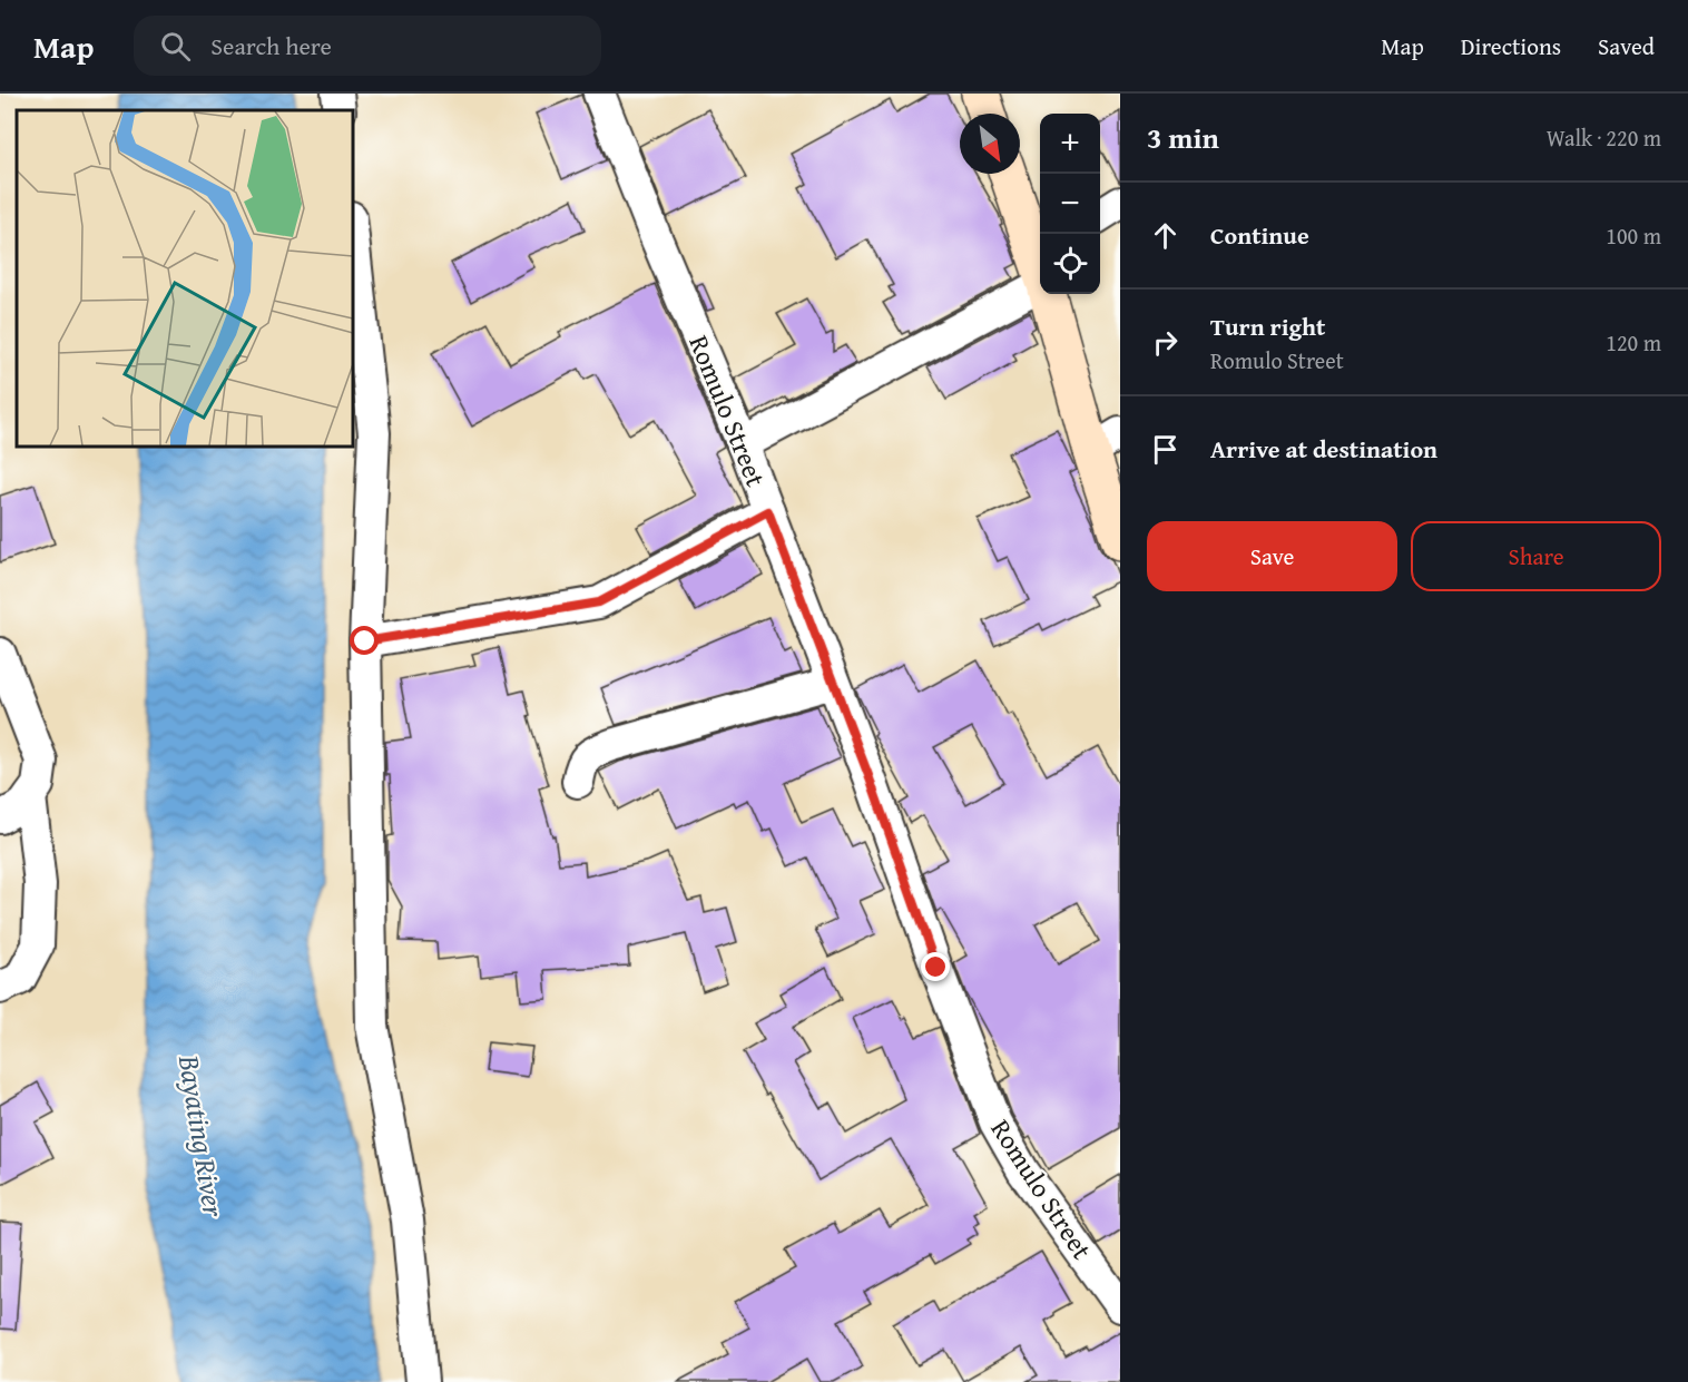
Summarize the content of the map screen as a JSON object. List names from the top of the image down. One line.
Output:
{"streets":{"street":["Romulo Street"]},"water":["Bayating River"],"north":"bottom right","page":{"header":"Map","search":"Search here","nav":["Map","Directions","Saved"],"heading":["3 min","Walk · 220 m"],"map_buttons":["+","−"],"list":[["Continue","100 m"],["Turn right","Romulo Street","120 m"],"Arrive at destination"],"buttons":["Save","Share"]}}
